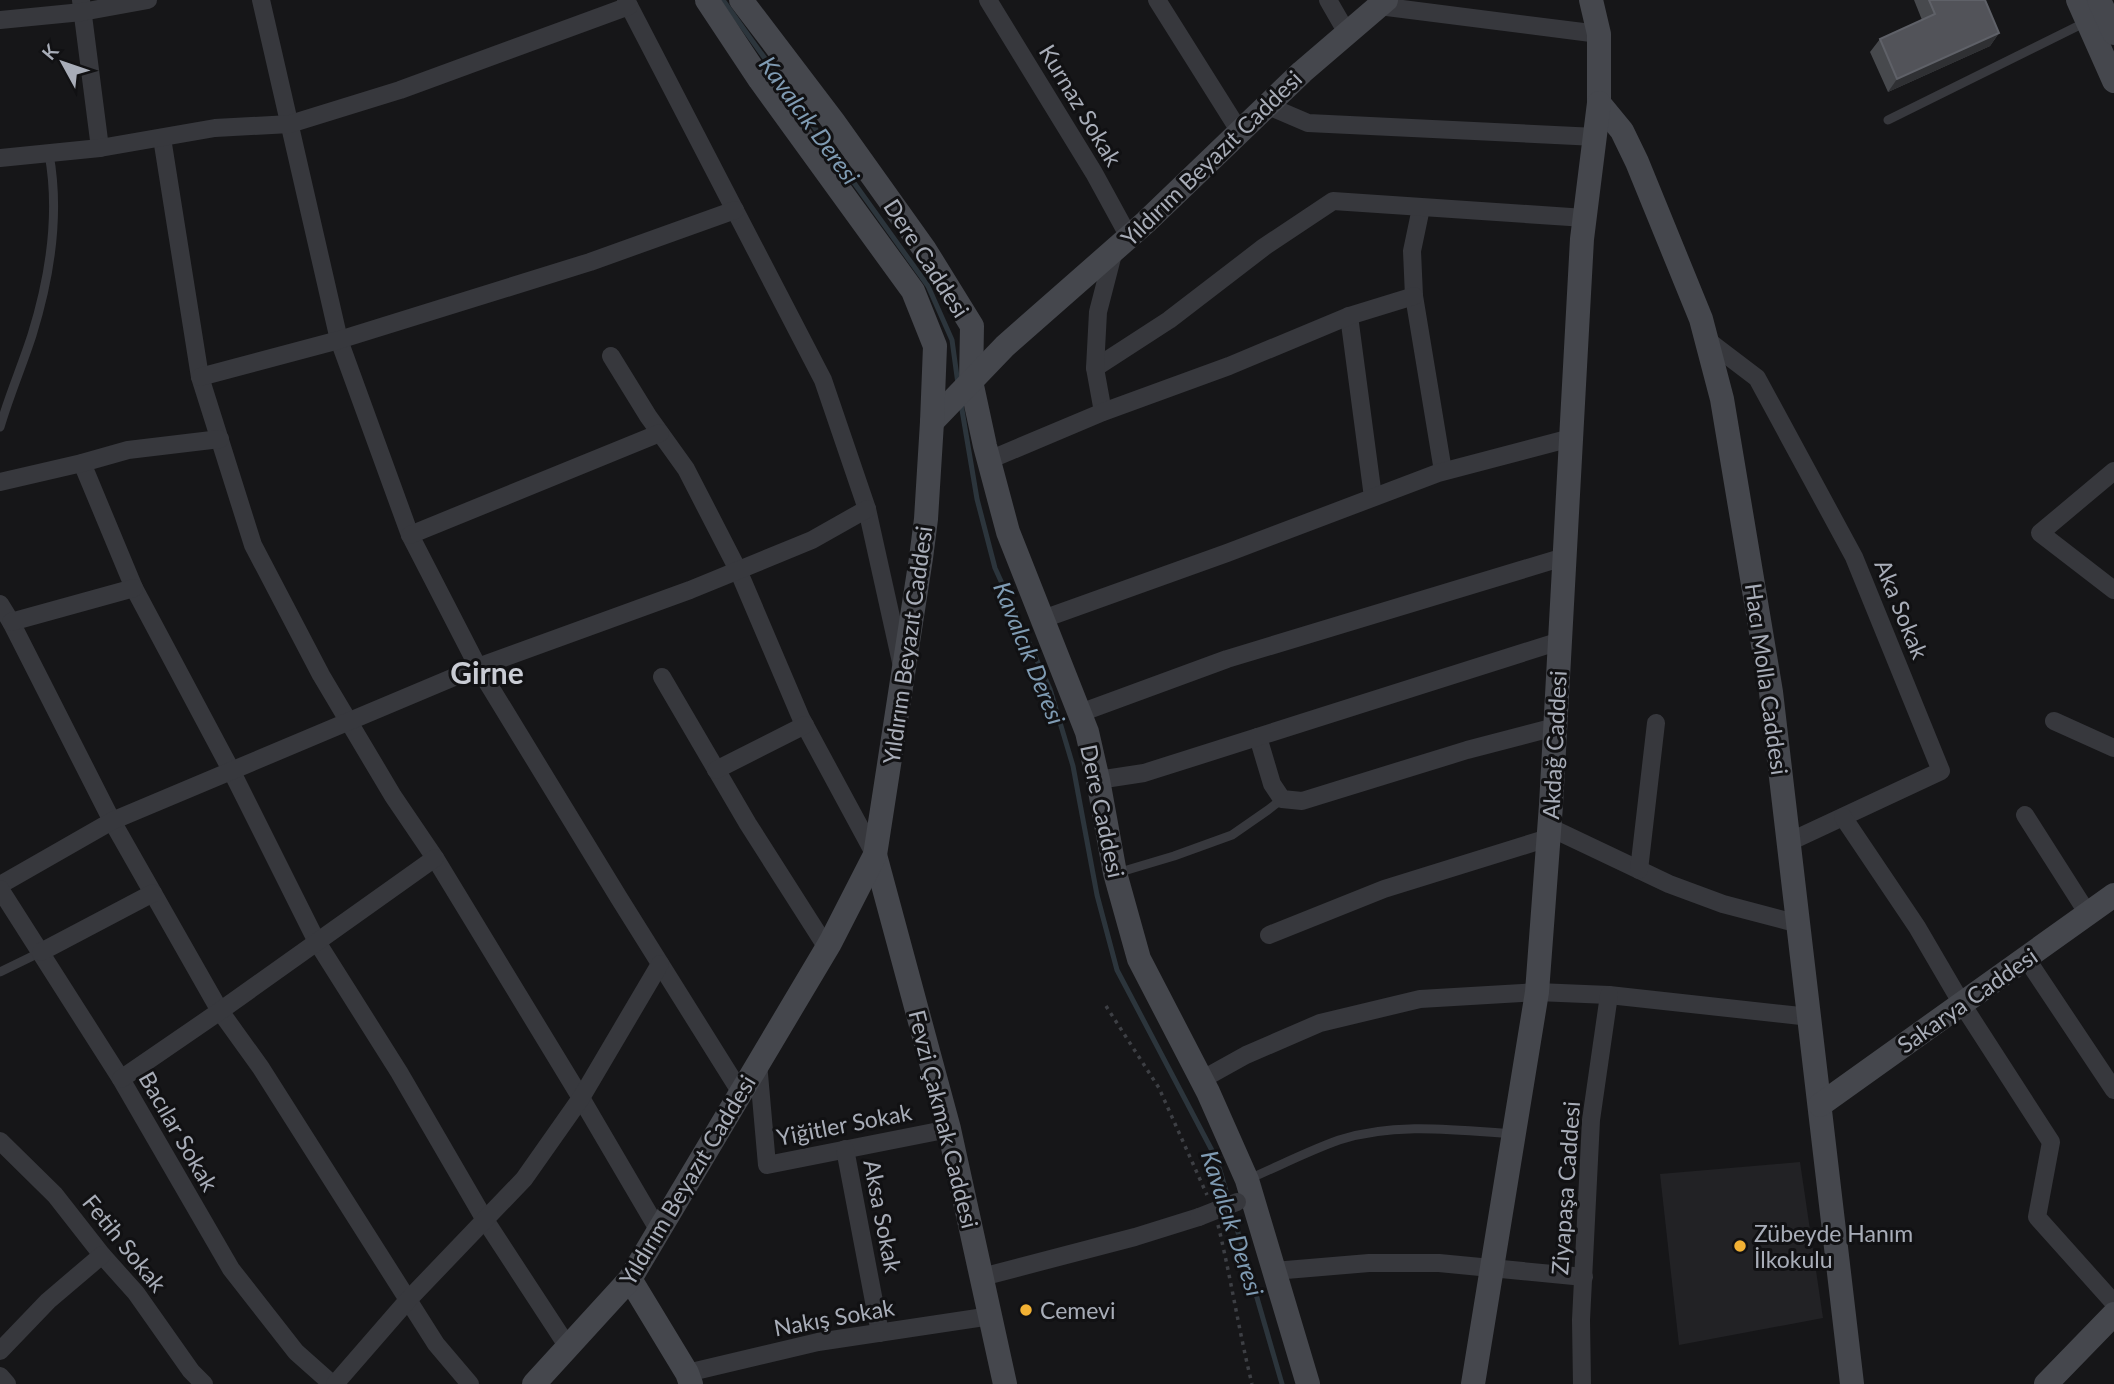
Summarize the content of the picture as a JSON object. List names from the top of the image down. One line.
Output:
{"streets":{"street":["Kurnaz Sokak","Yıldırım Beyazıt Caddesi","Dere Caddesi","Aka Sokak","Hacı Molla Caddesi","Akdağ Caddesi","Sakarya Caddesi","Fevzi Çakmak Caddesi","Yiğitler Sokak","Bacılar Sokak","Ziyapaşa Caddesi","Aksa Sokak","Fetih Sokak","Nakış Sokak"]},"crossings":[["Kurnaz Sokak","Yıldırım Beyazıt Caddesi"],["Yıldırım Beyazıt Caddesi","Dere Caddesi"],["Yıldırım Beyazıt Caddesi","Fevzi Çakmak Caddesi"],["Yıldırım Beyazıt Caddesi","Yiğitler Sokak"],["Aka Sokak","Hacı Molla Caddesi"],["Hacı Molla Caddesi","Akdağ Caddesi"],["Hacı Molla Caddesi","Sakarya Caddesi"],["Fevzi Çakmak Caddesi","Yiğitler Sokak"],["Fevzi Çakmak Caddesi","Nakış Sokak"],["Yiğitler Sokak","Aksa Sokak"],["Aksa Sokak","Nakış Sokak"]],"districts":["Girne"],"water":["Kavalcık Deresi"],"places":["Zübeyde Hanım İlkokulu","Cemevi"],"north":"top left"}
